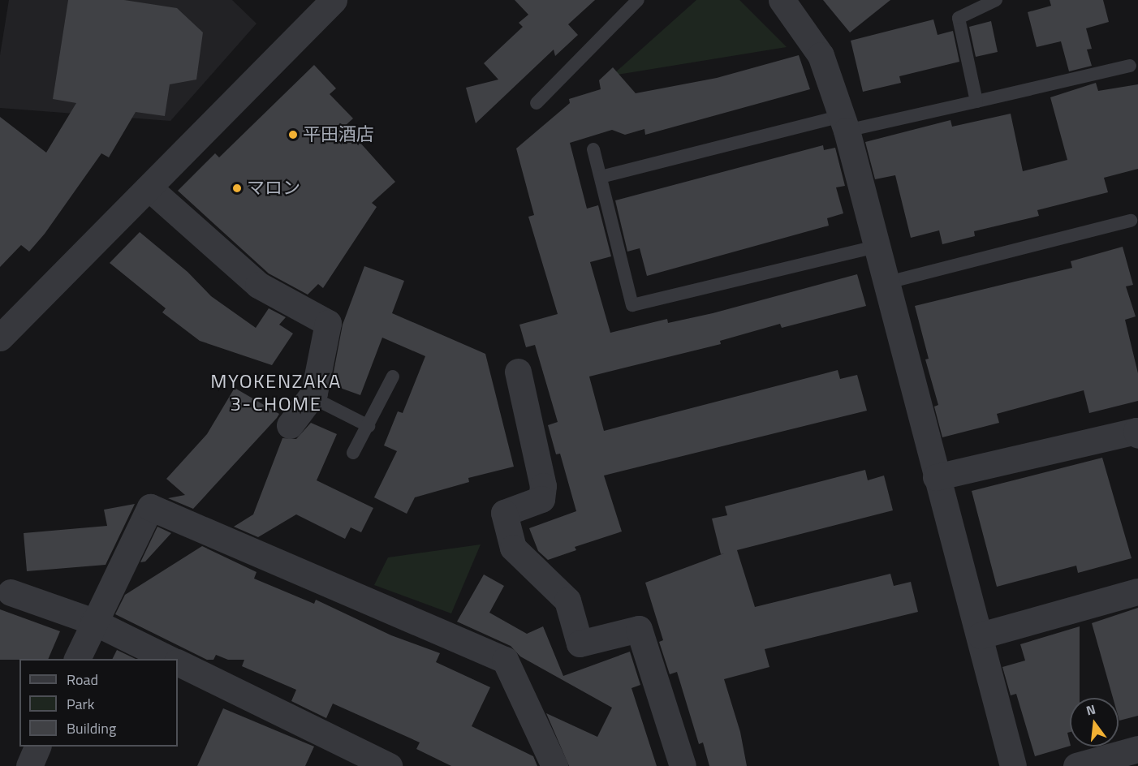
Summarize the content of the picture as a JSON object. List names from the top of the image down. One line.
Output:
{"districts":["MYOKENZAKA 3-CHOME"],"places":["平田酒店","マロン"],"legend":["Road","Park","Building"],"north":"top"}
